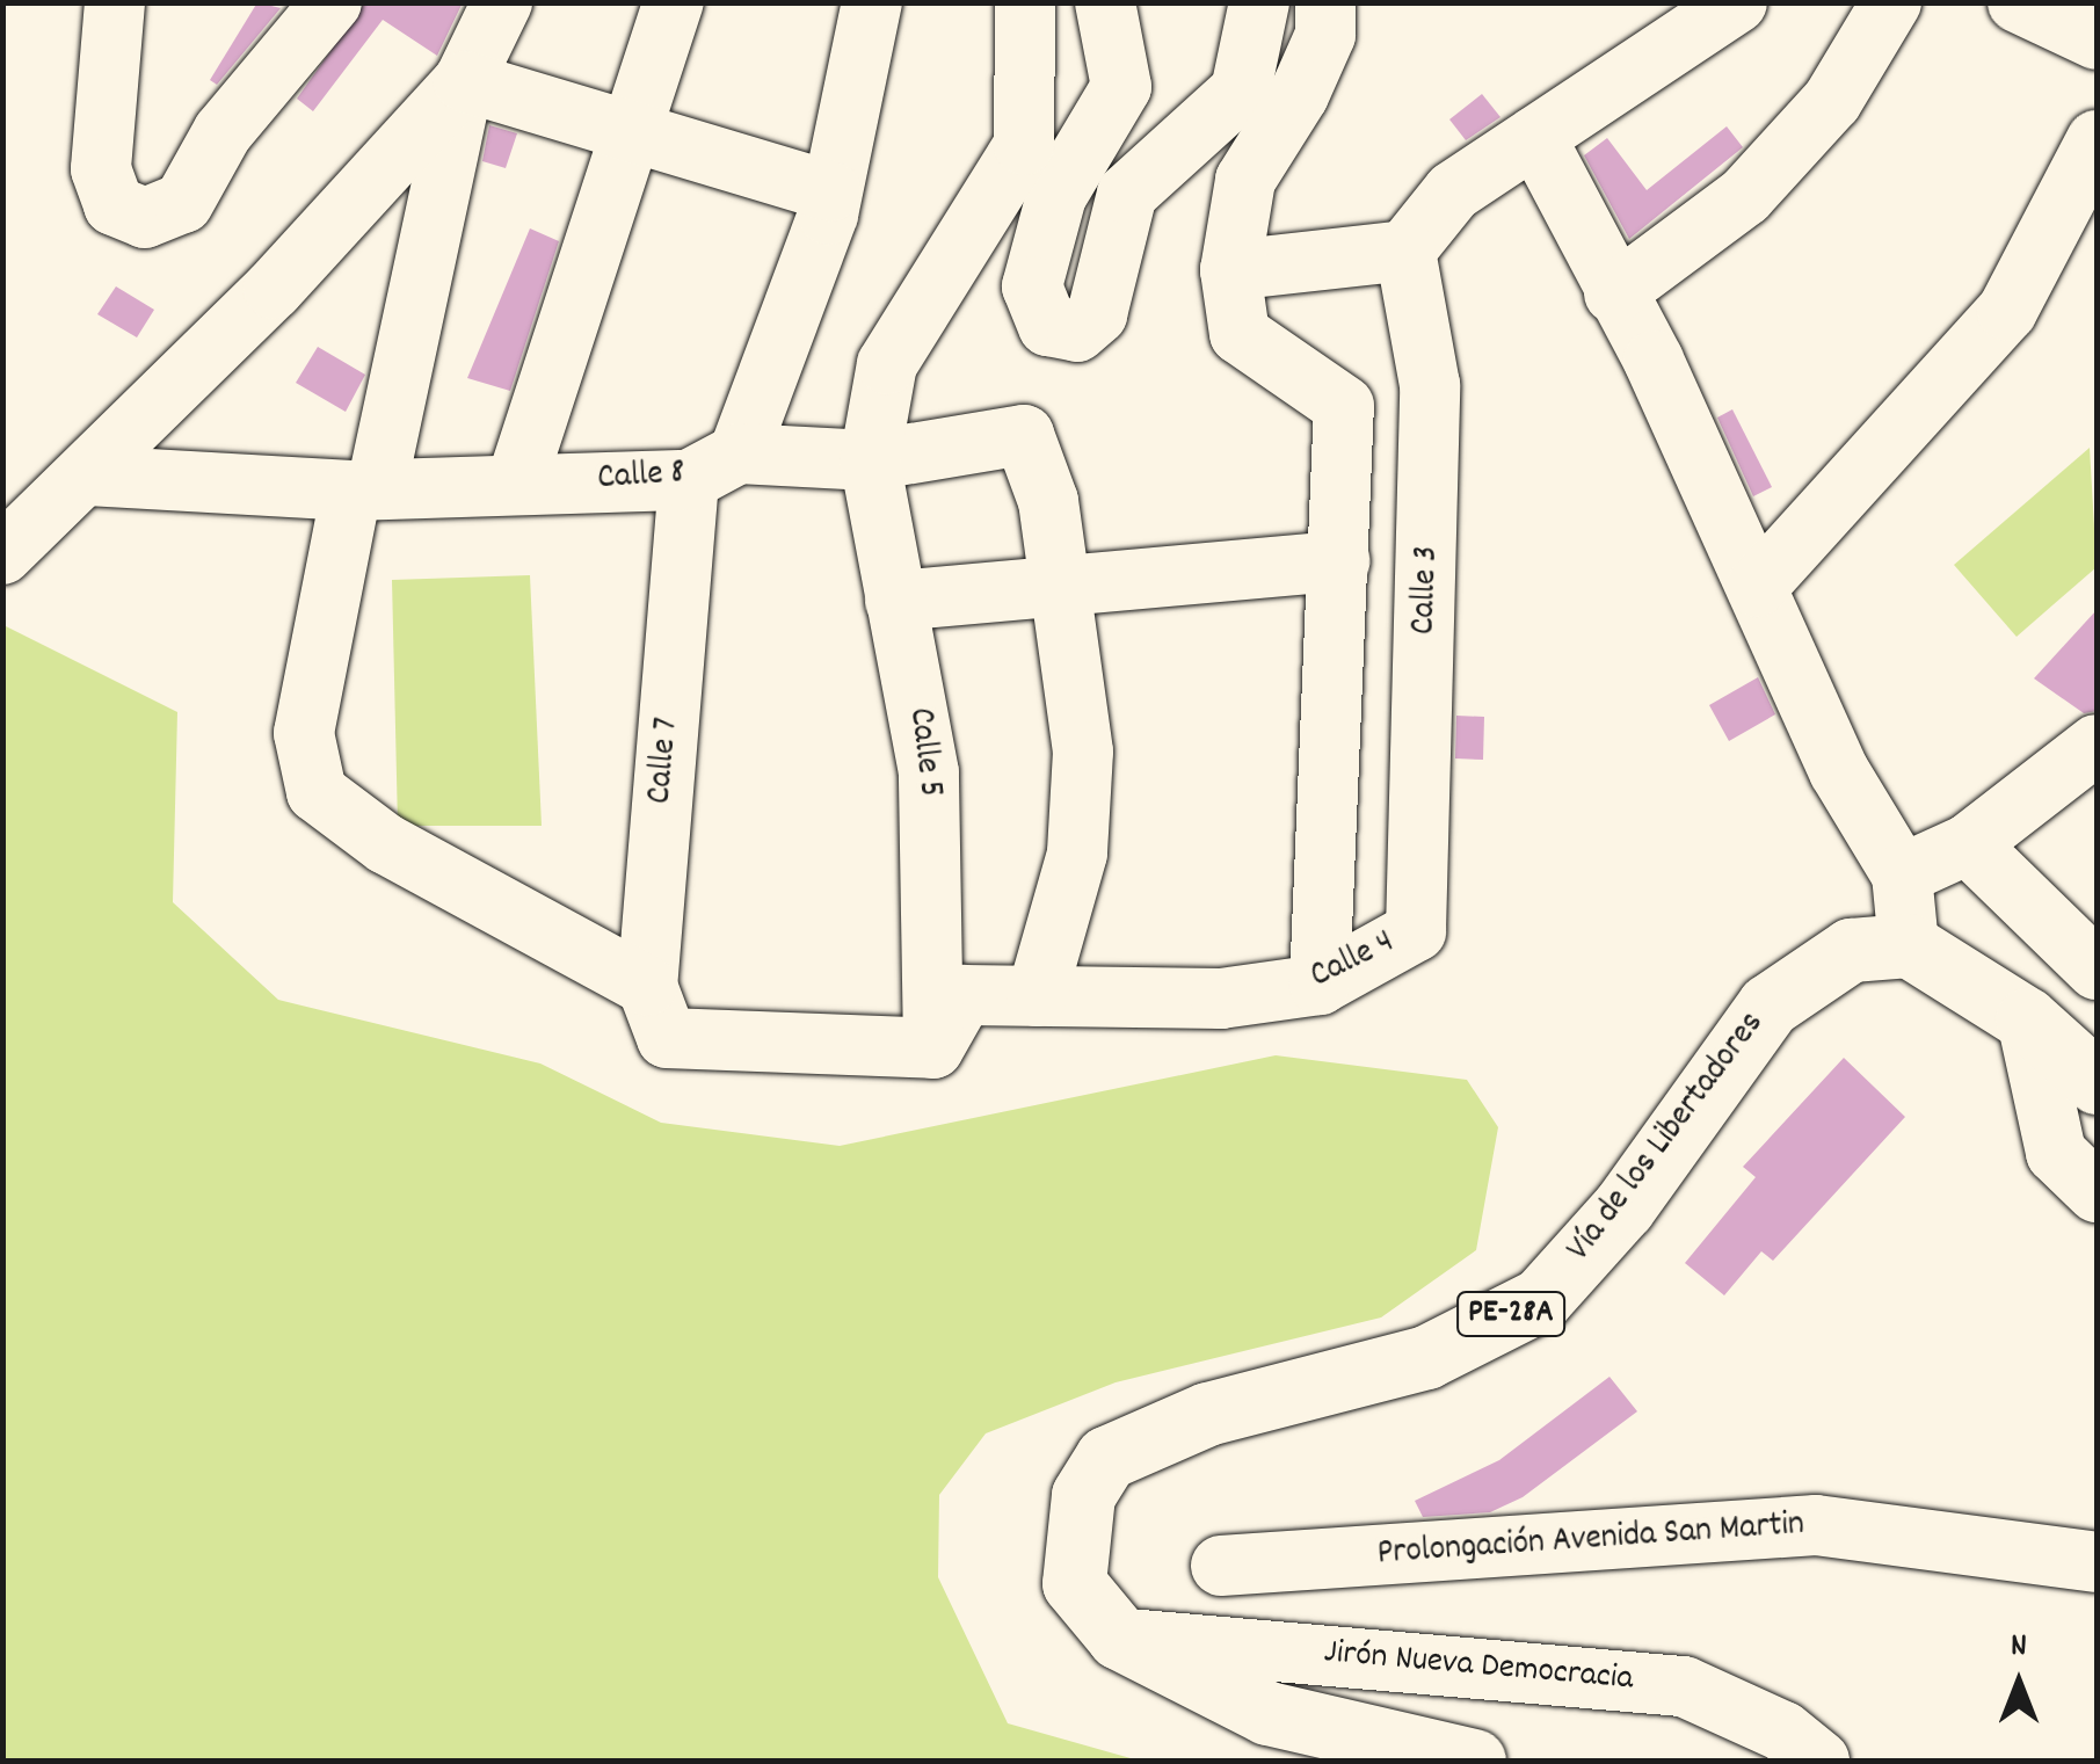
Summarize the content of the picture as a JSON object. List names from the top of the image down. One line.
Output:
{"streets":{"highway":["Vía de los Libertadores","PE-28A"],"street":["Calle 8","Calle 3","Calle 5","Calle 7","Calle 4","Prolongación Avenida San Martin","Jirón Nueva Democracia"]},"crossings":[["Calle 8","Calle 5"],["Calle 8","Calle 7"],["Calle 3","Calle 4"],["Calle 5","Calle 4"],["Vía de los Libertadores","Jirón Nueva Democracia"]],"north":"top"}
